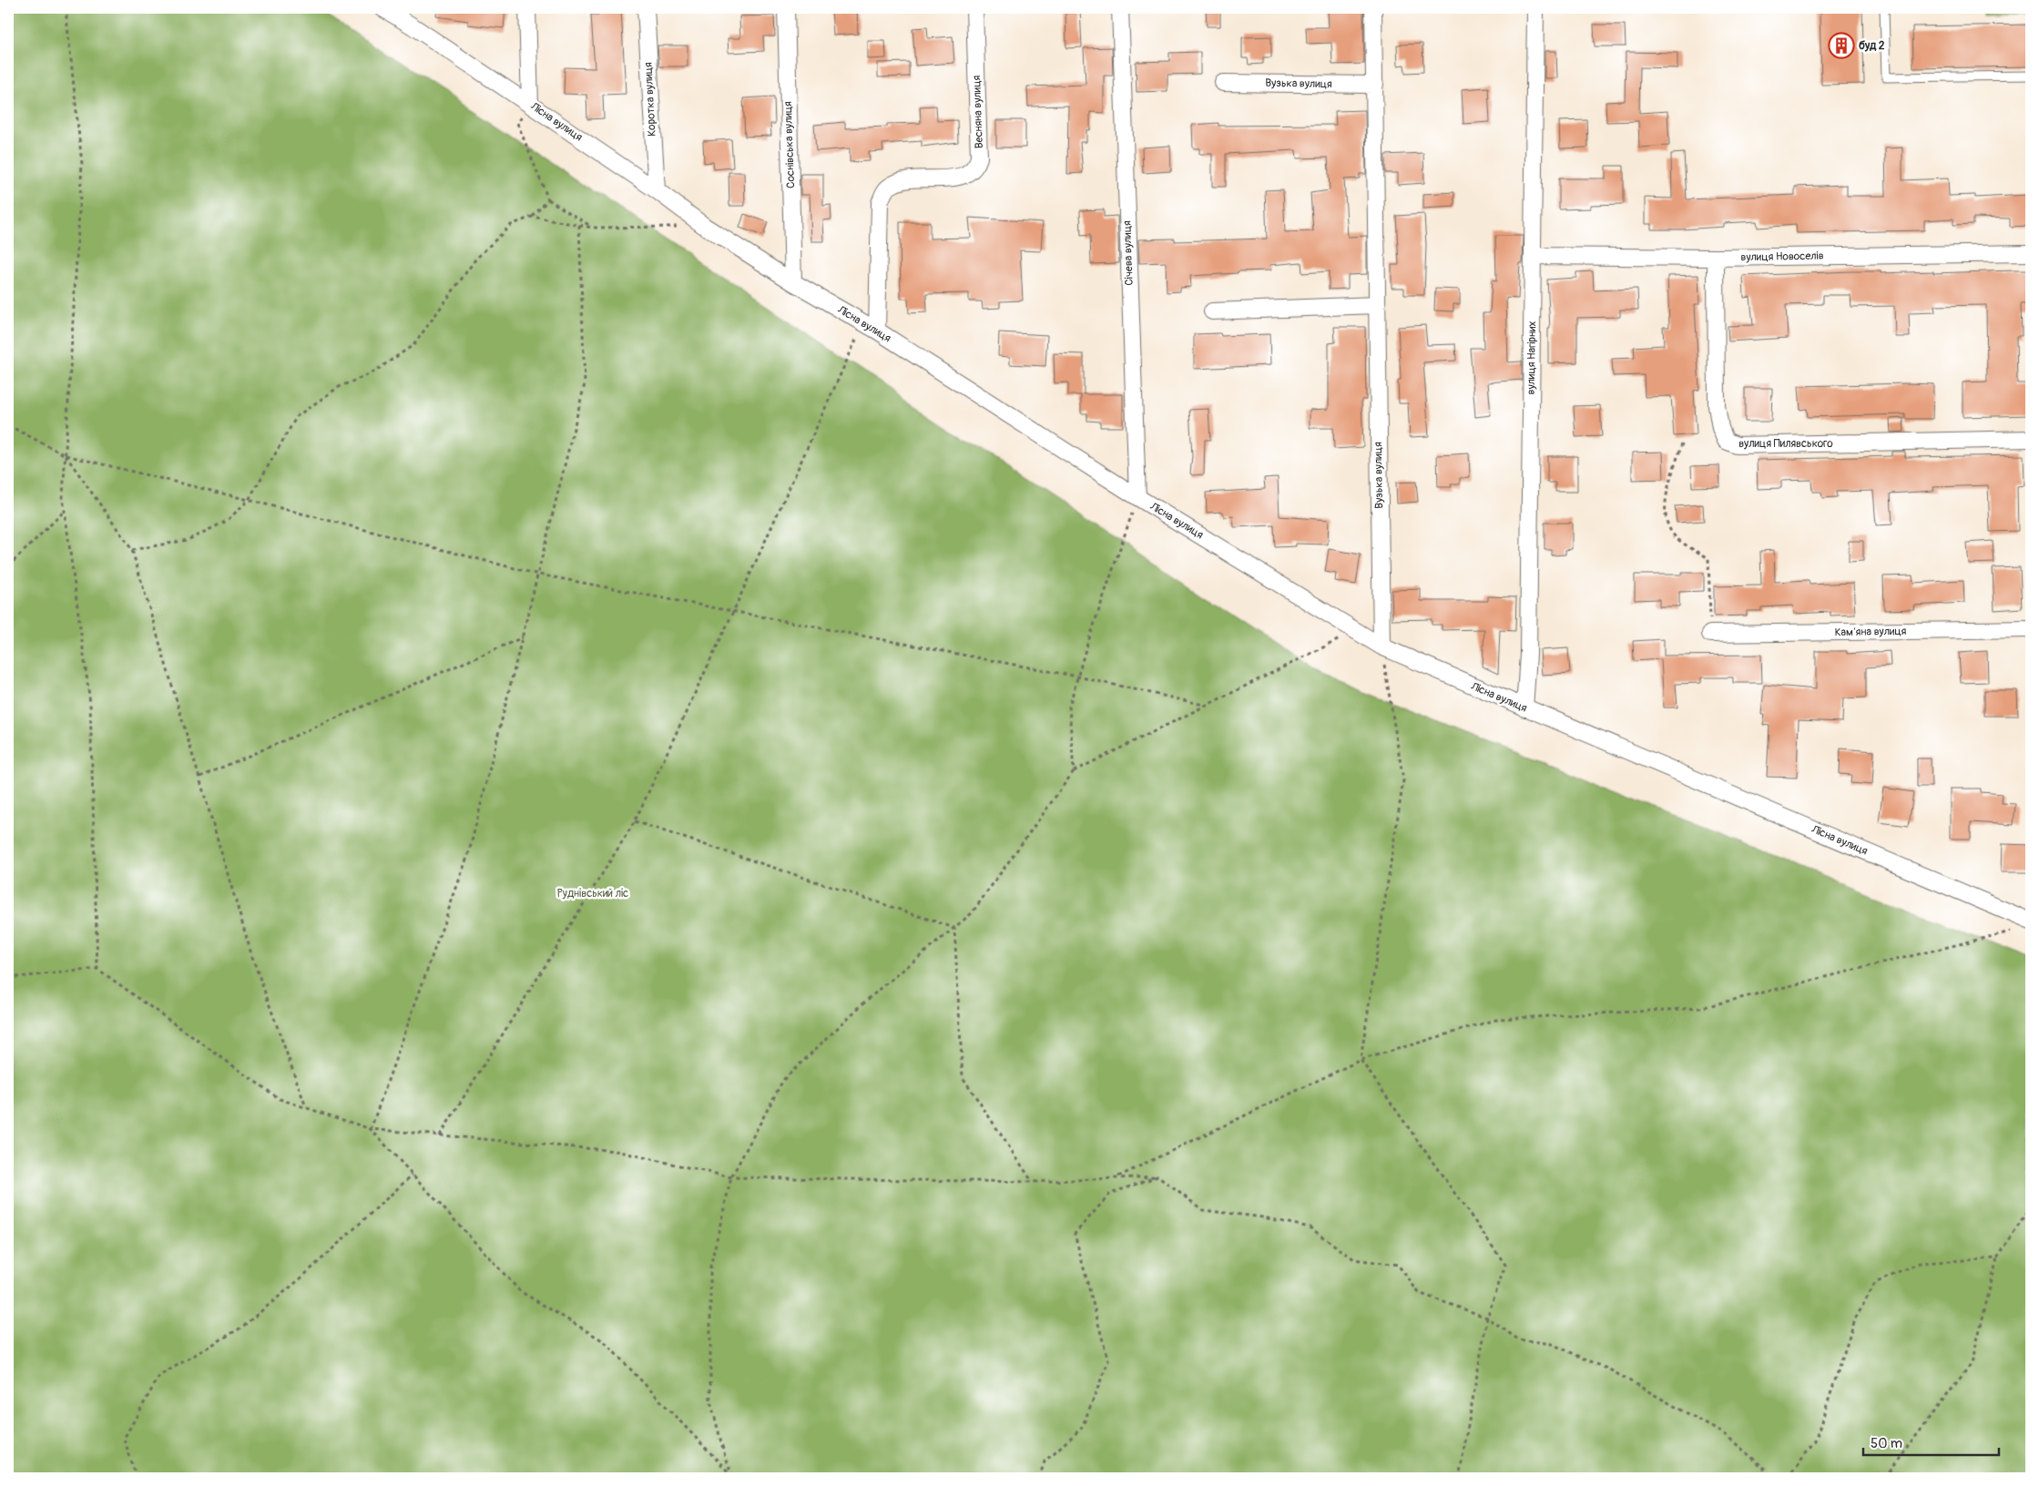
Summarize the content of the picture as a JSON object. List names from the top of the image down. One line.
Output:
{"streets":{"street":["Вузька вулиця","Коротка вулиця","Весняна вулиця","Лісна вулиця","Соснівська вулиця","Січева вулиця","вулиця Новоселів","вулиця Нагірних","вулиця Пилявського","Камʼяна вулиця"]},"crossings":[["Вузька вулиця","Лісна вулиця"],["Коротка вулиця","Лісна вулиця"],["Весняна вулиця","Лісна вулиця"],["Лісна вулиця","Соснівська вулиця"],["Лісна вулиця","Січева вулиця"],["Лісна вулиця","вулиця Нагірних"],["вулиця Новоселів","вулиця Нагірних"],["вулиця Новоселів","вулиця Пилявського"]],"parks":["Руднівський ліс"],"places":{"building":["буд 2"]},"scale_bar":"50 m"}
